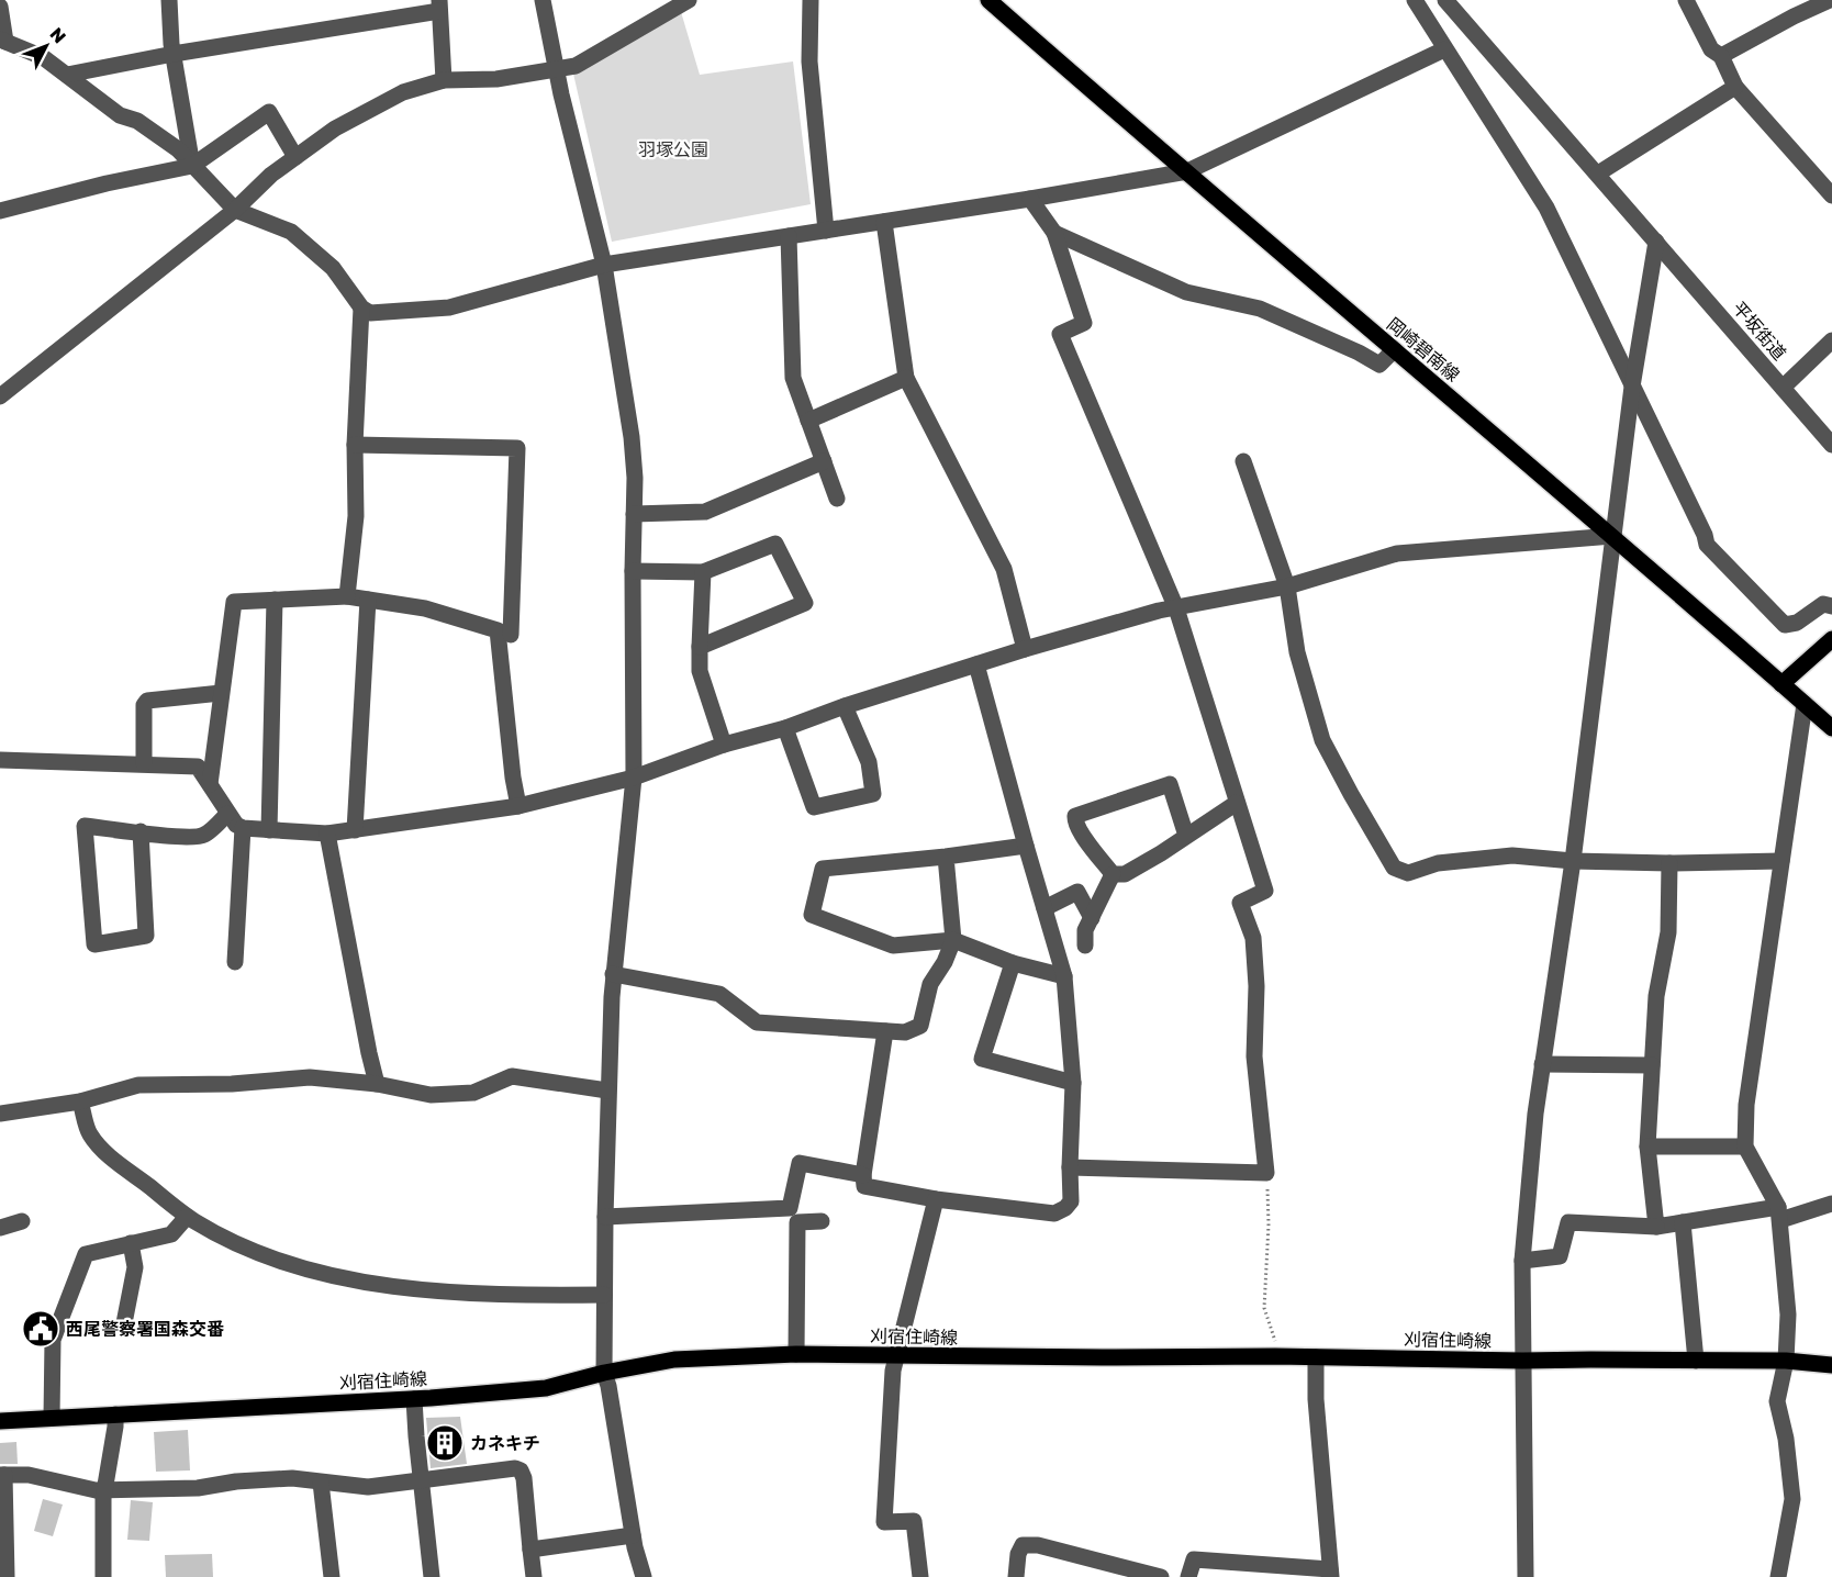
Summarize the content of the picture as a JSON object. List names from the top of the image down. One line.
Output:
{"streets":{"main road":["岡崎碧南線","刈宿住崎線"],"street":["平坂街道"]},"parks":["羽塚公園"],"places":{"public building":["西尾警察署国森交番"],"building":["カネキチ"]},"north":"top right"}
